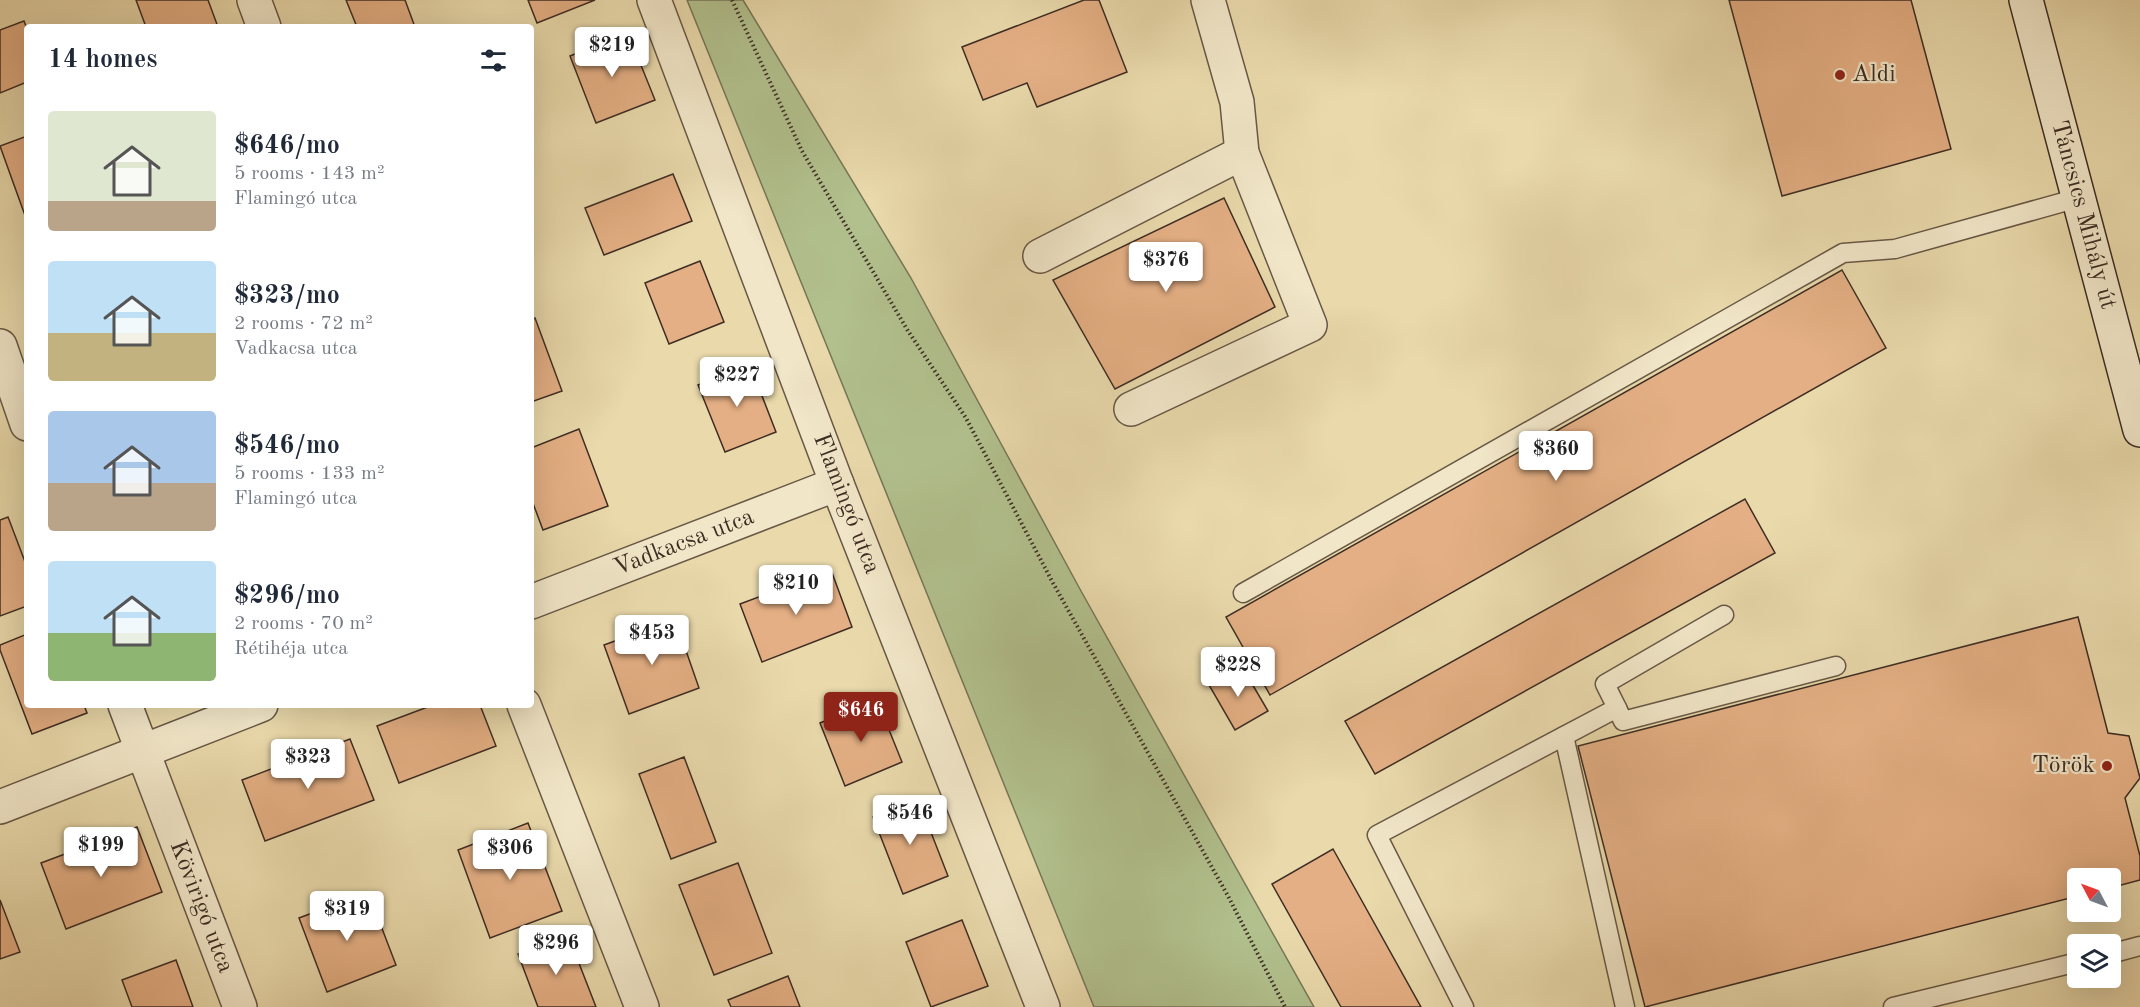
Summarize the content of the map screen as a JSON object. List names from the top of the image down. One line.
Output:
{"streets":{"street":["Táncsics Mihály út","Flamingó utca","Vadkacsa utca","Kövirigó utca"]},"crossings":[["Flamingó utca","Vadkacsa utca"]],"places":["Aldi","Török"],"north":"top left","page":{"heading":"14 homes","price":["$219","$376","$227","$360","$210","$453","$228","$646","$323","$546","$199","$306","$319","$296"],"list":[{"name":"$646/mo","note":"5 rooms · 143 m² · Flamingó utca"},{"name":"$323/mo","note":"2 rooms · 72 m² · Vadkacsa utca"},{"name":"$546/mo","note":"5 rooms · 133 m² · Flamingó utca"},{"name":"$296/mo","note":"2 rooms · 70 m² · Rétihéja utca"}]}}
